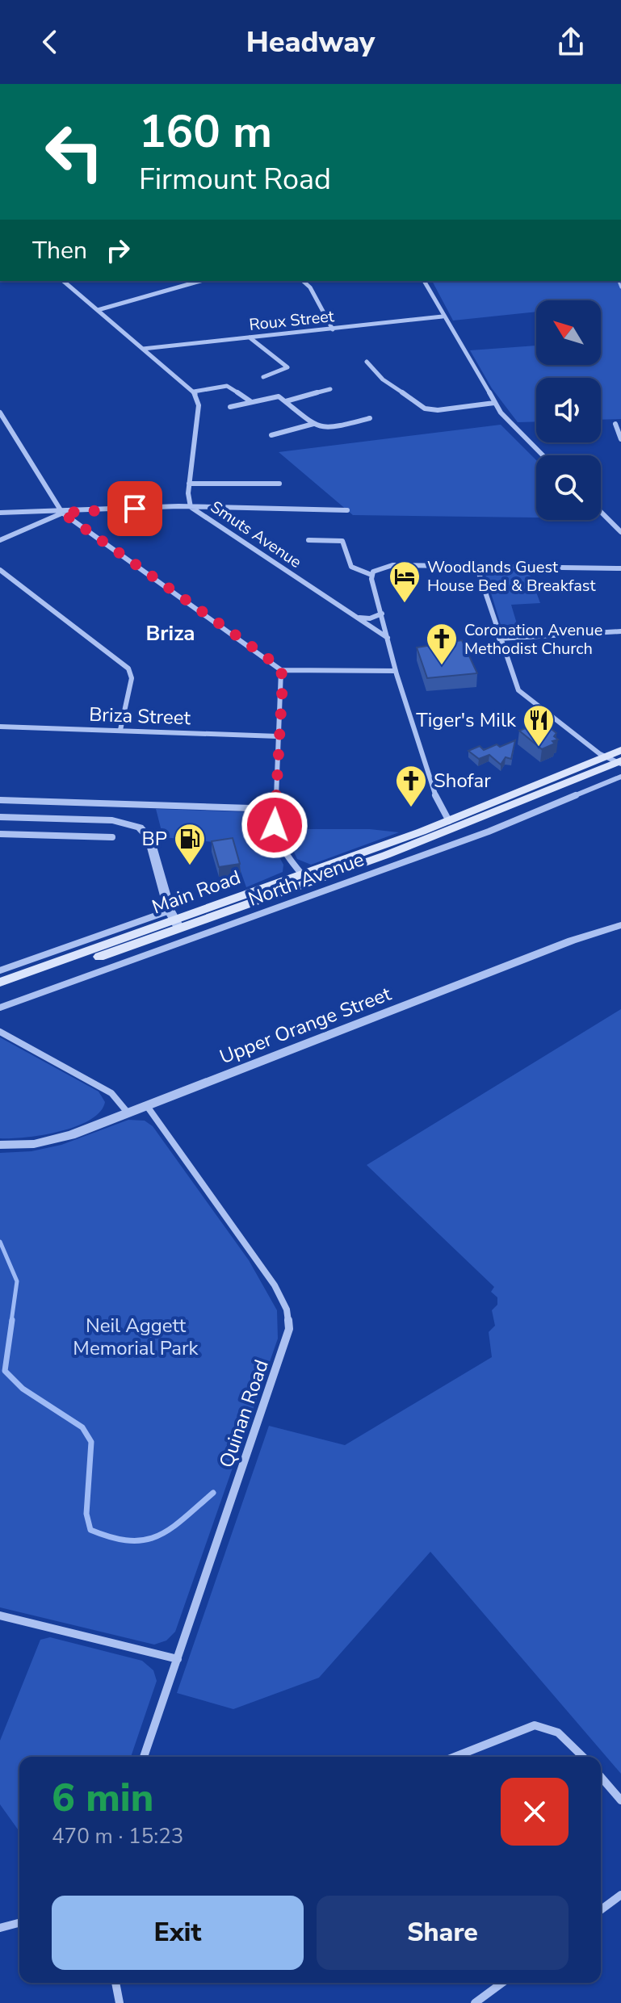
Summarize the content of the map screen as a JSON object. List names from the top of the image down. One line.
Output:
{"streets":{"main road":["Main Road"],"street":["Roux Street","Smuts Avenue","Briza Street","North Avenue","Upper Orange Street","Quinan Road"]},"crossings":[["Upper Orange Street","Quinan Road"]],"districts":["Briza"],"parks":["Neil Aggett Memorial Park"],"places":{"hotel":["Woodlands Guest House Bed & Breakfast"],"church":["Coronation Avenue Methodist Church","Shofar"],"restaurant":["Tiger's Milk"],"fuel station":["BP"]},"north":"top left","page":{"header":"Headway","turn":["160 m","Firmount Road"],"then":"Then","heading":["6 min","470 m · 15:23"],"buttons":["Exit","Share"]}}
